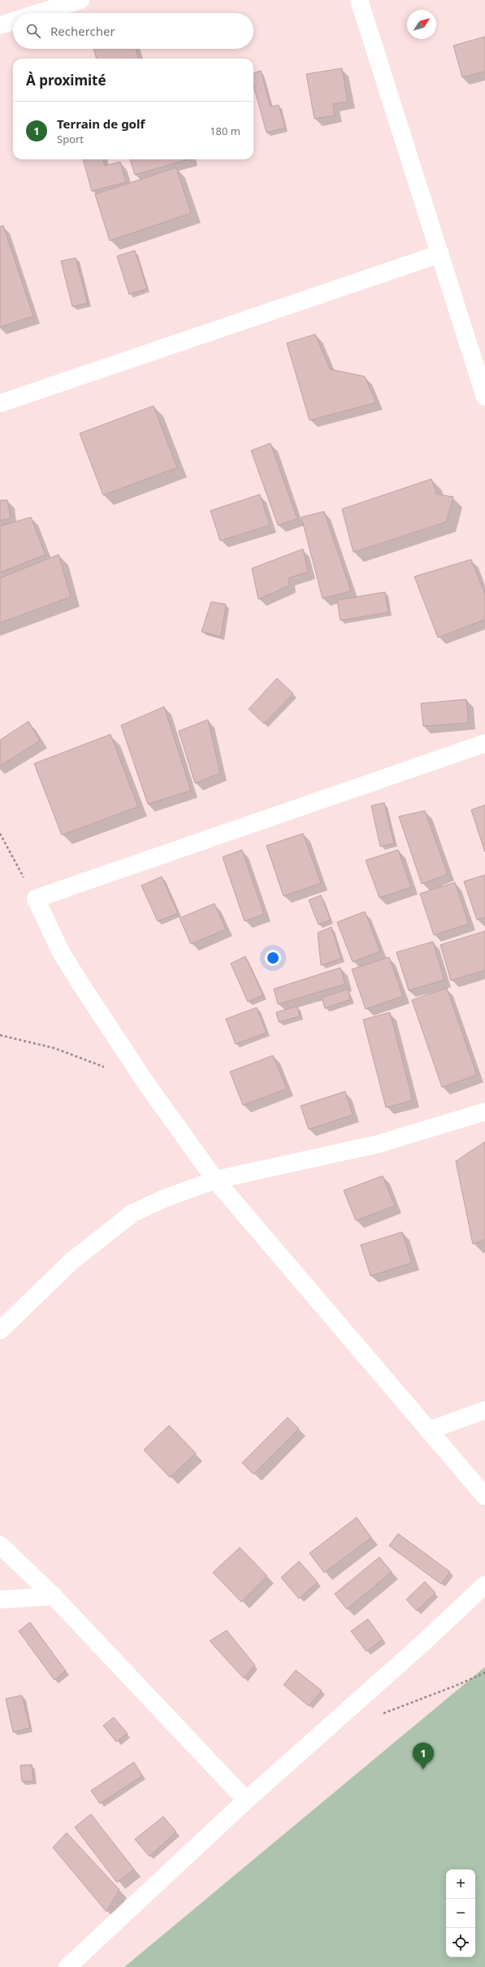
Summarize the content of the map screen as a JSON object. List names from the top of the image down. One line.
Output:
{"north":"top right","page":{"search":"Rechercher","heading":"À proximité","list":[{"mark":"1","name":"Terrain de golf","note":"Sport","value":"180 m"}],"pins":"1","map_buttons":["+","−"]}}
